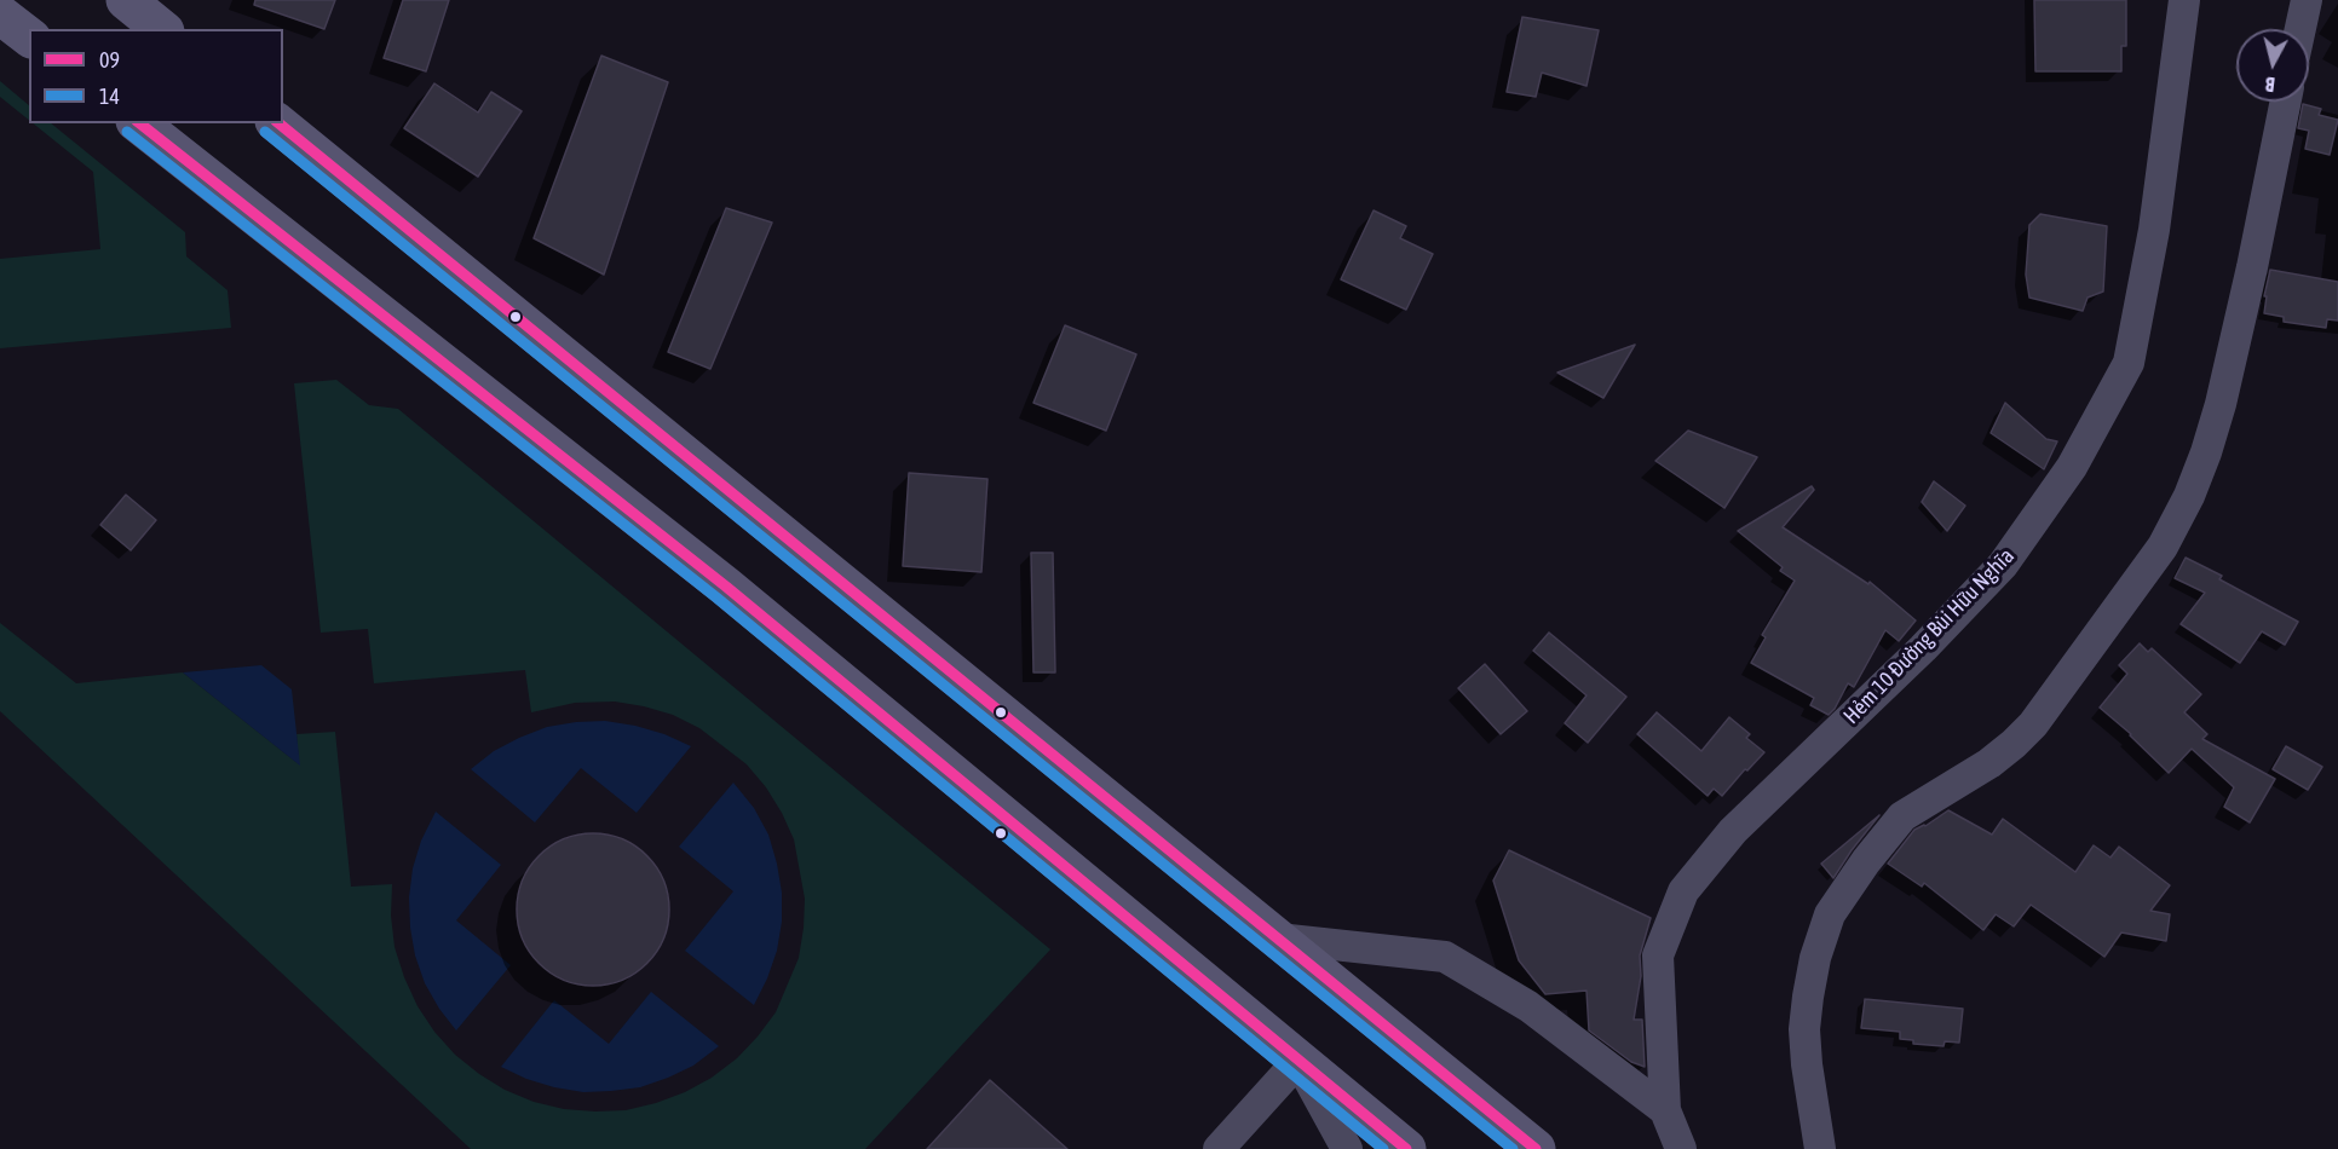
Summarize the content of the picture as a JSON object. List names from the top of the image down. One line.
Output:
{"streets":{"street":["Hẻm 10 Đường Bùi Hữu Nghĩa"]},"lines":["transit line 09","transit line 14"],"legend":["09","14"],"north":"bottom"}
